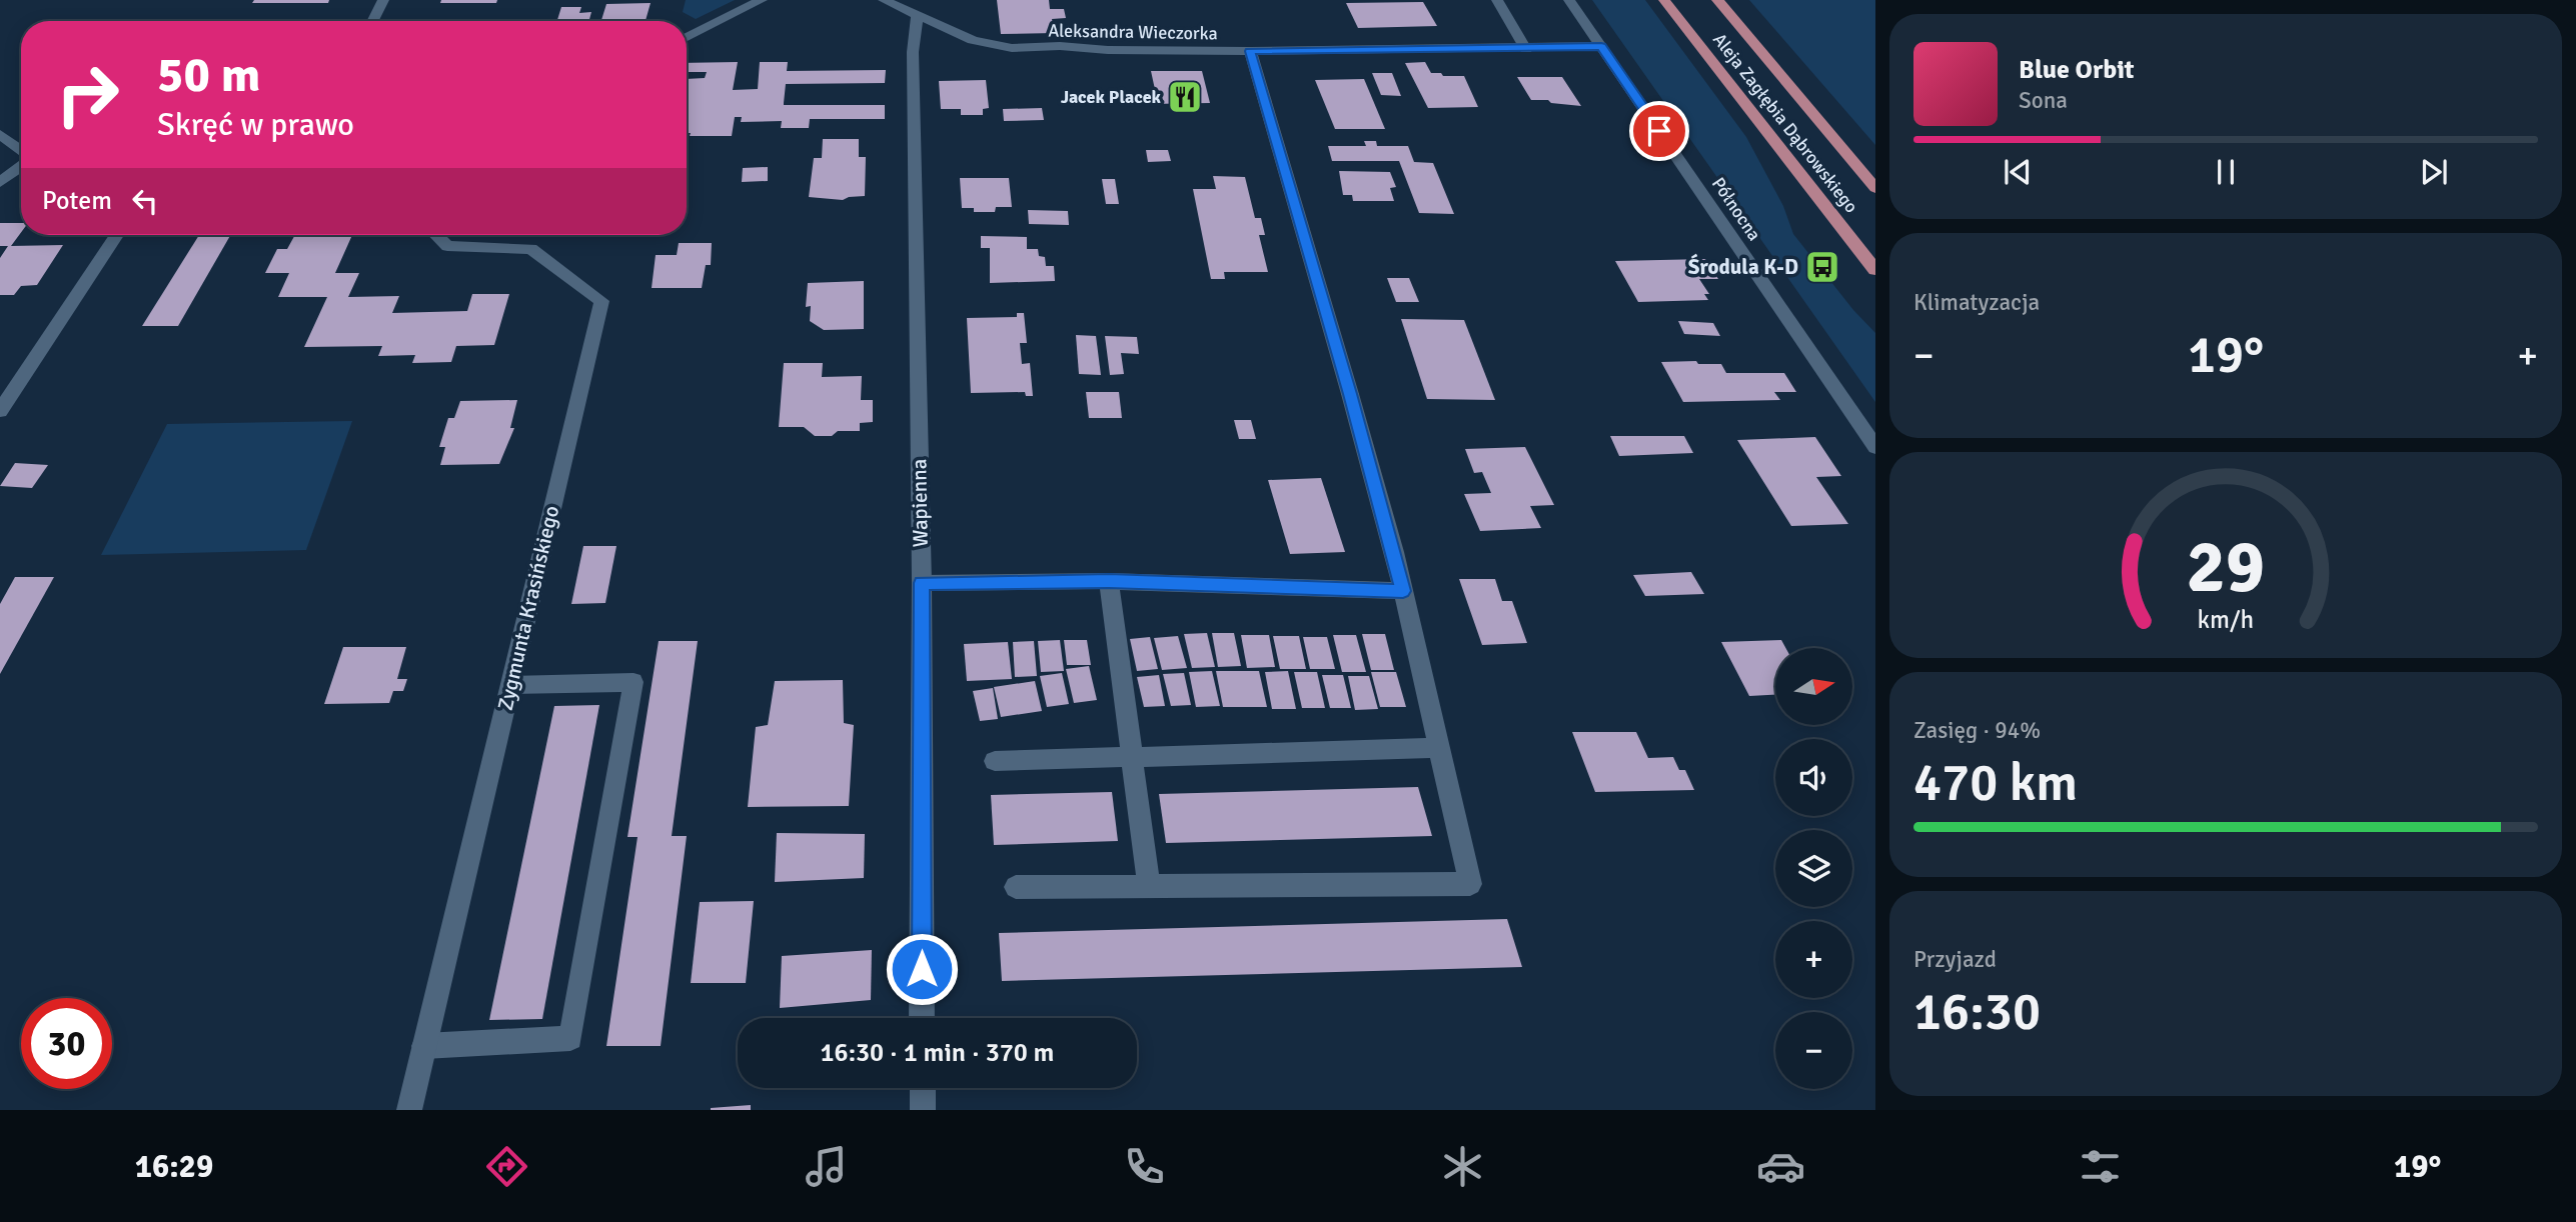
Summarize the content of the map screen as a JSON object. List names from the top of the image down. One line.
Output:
{"streets":{"main road":["Aleja Zagłębia Dąbrowskiego"],"street":["Aleksandra Wieczorka","Północna","Wapienna","Zygmunta Krasińskiego"]},"crossings":[["Aleksandra Wieczorka","Północna"],["Aleksandra Wieczorka","Wapienna"]],"places":{"restaurant":["Jacek Placek"],"bus stop":["Środula K-D"]},"north":"right","page":{"turn":["50 m","Skręć w prawo"],"song":["Blue Orbit","Sona"],"then":"Potem","tile":["Klimatyzacja",["Zasięg · 94%","470 km"],["Przyjazd","16:30"]],"heat":["−","19°","+"],"map_buttons":["+","−"],"limit":"30","trip":"16:30 · 1 min · 370 m","tabs":["16:29","19°"],"gauge":["29","km/h"]}}
